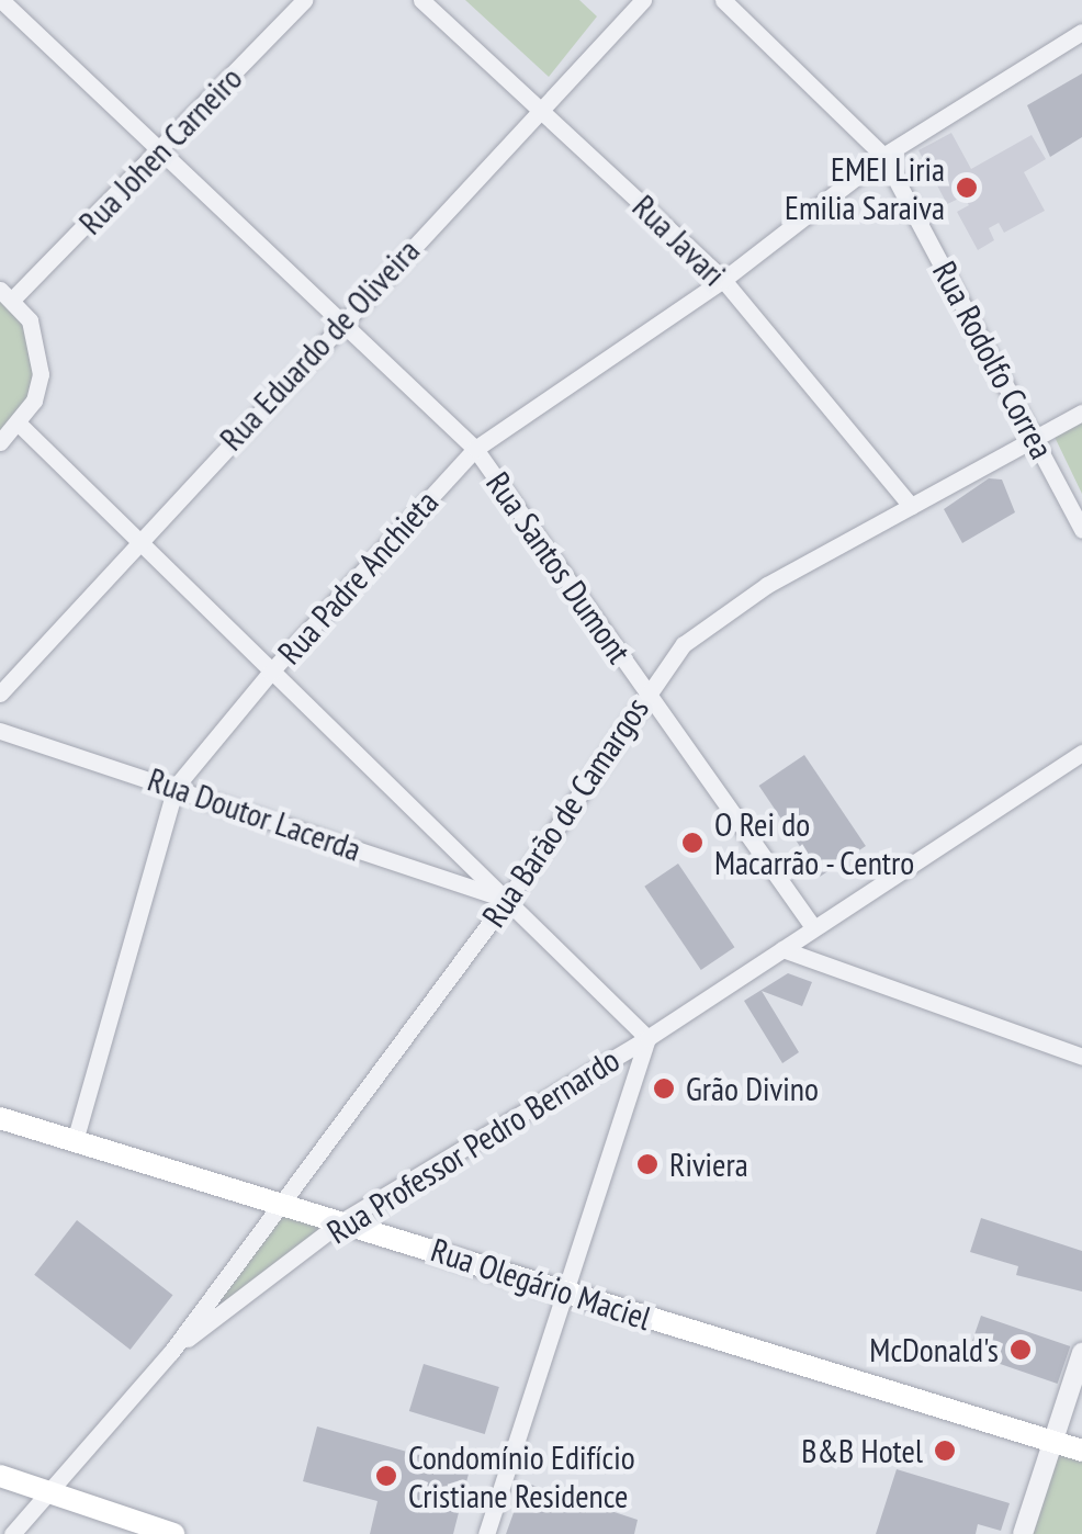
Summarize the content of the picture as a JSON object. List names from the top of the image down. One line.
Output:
{"streets":{"main road":["Rua Olegário Maciel"],"street":["Rua Johen Carneiro","Rua Javari","Rua Eduardo de Oliveira","Rua Rodolfo Correa","Rua Santos Dumont","Rua Padre Anchieta","Rua Barão de Camargos","Rua Doutor Lacerda","Rua Professor Pedro Bernardo"]},"crossings":[["Rua Johen Carneiro","Rua Santos Dumont"],["Rua Javari","Rua Eduardo de Oliveira"],["Rua Javari","Rua Padre Anchieta"],["Rua Javari","Rua Barão de Camargos"],["Rua Eduardo de Oliveira","Rua Santos Dumont"],["Rua Rodolfo Correa","Rua Padre Anchieta"],["Rua Rodolfo Correa","Rua Barão de Camargos"],["Rua Santos Dumont","Rua Padre Anchieta"],["Rua Santos Dumont","Rua Barão de Camargos"],["Rua Padre Anchieta","Rua Doutor Lacerda"],["Rua Padre Anchieta","Rua Olegário Maciel"],["Rua Barão de Camargos","Rua Doutor Lacerda"],["Rua Barão de Camargos","Rua Professor Pedro Bernardo"],["Rua Barão de Camargos","Rua Olegário Maciel"],["Rua Professor Pedro Bernardo","Rua Olegário Maciel"]],"places":["EMEI Liria Emilia Saraiva","O Rei do Macarrão - Centro","Grão Divino","Riviera","McDonald's","B&B Hotel","Condomínio Edifício Cristiane Residence"]}
